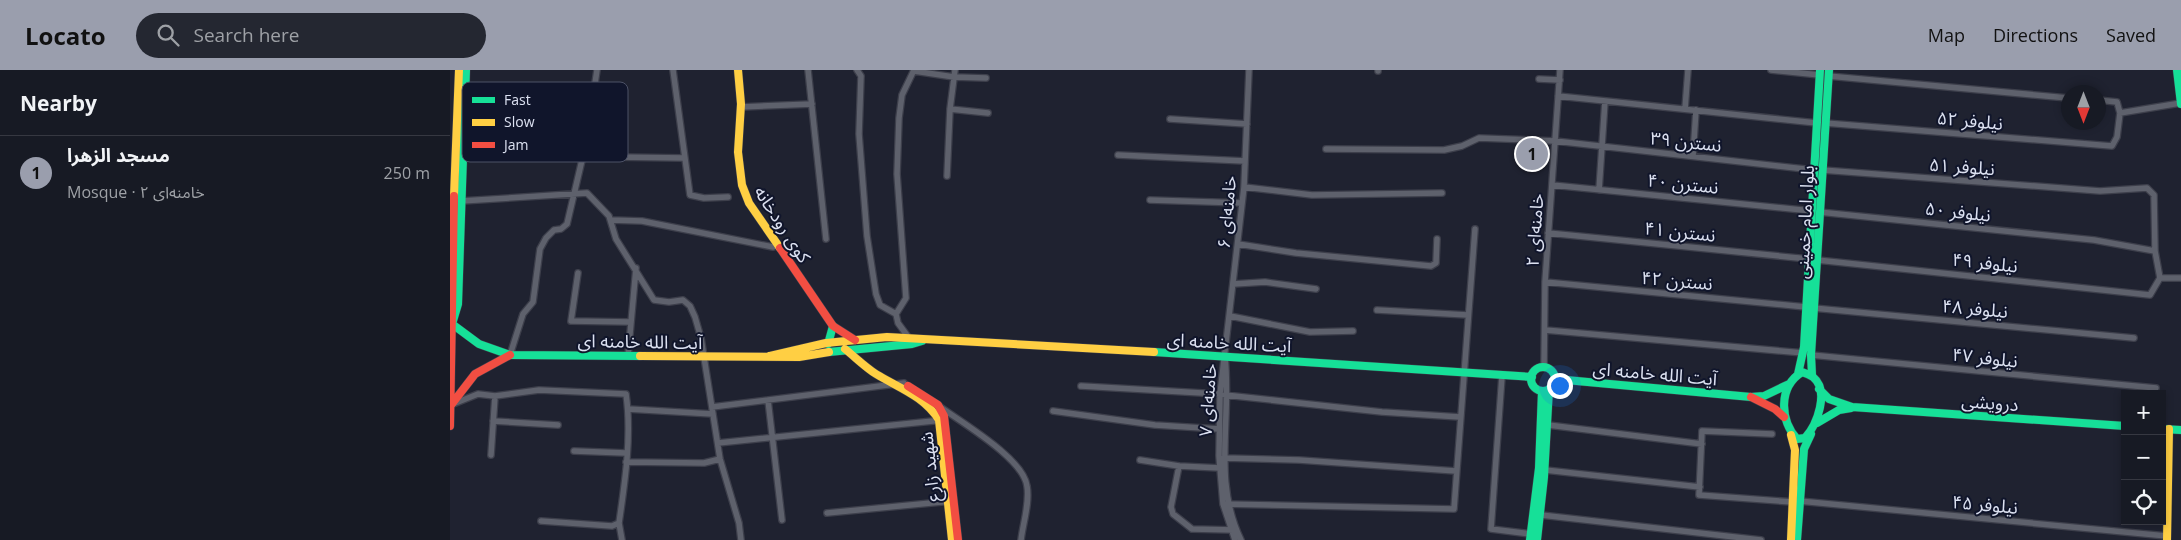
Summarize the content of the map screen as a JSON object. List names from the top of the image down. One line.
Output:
{"streets":{"street":["نیلوفر ۵۲","نسترن ۳۹","نیلوفر ۵۱","نسترن ۴۰","نیلوفر ۵۰","خامنه‌ای ۶","بلوار امام خمینی","کوی رودخانه","خامنه‌ای ۲","نسترن ۴۱","نیلوفر ۴۹","نسترن ۴۲","نیلوفر ۴۸","آیت الله خامنه ای","نیلوفر ۴۷","خامنه‌ای ۷","درویشی","شهید زارع","نیلوفر ۴۵"]},"crossings":[["نیلوفر ۵۲","بلوار امام خمینی"],["نیلوفر ۵۲","خامنه‌ای ۲"],["نسترن ۳۹","نیلوفر ۵۱"],["نسترن ۳۹","بلوار امام خمینی"],["نسترن ۳۹","خامنه‌ای ۲"],["نیلوفر ۵۱","نیلوفر ۵۰"],["نیلوفر ۵۱","بلوار امام خمینی"],["نسترن ۴۰","نیلوفر ۵۰"],["نسترن ۴۰","بلوار امام خمینی"],["نسترن ۴۰","خامنه‌ای ۲"],["نیلوفر ۵۰","بلوار امام خمینی"],["خامنه‌ای ۶","آیت الله خامنه ای"],["خامنه‌ای ۶","خامنه‌ای ۷"],["بلوار امام خمینی","نسترن ۴۱"],["بلوار امام خمینی","نیلوفر ۴۹"],["بلوار امام خمینی","نسترن ۴۲"],["بلوار امام خمینی","نیلوفر ۴۸"],["بلوار امام خمینی","نیلوفر ۴۷"],["کوی رودخانه","شهید زارع"],["خامنه‌ای ۲","نسترن ۴۱"],["خامنه‌ای ۲","نسترن ۴۲"],["خامنه‌ای ۲","آیت الله خامنه ای"],["خامنه‌ای ۲","نیلوفر ۴۷"],["نسترن ۴۱","نیلوفر ۴۹"],["نسترن ۴۲","نیلوفر ۴۸"],["آیت الله خامنه ای","خامنه‌ای ۷"],["آیت الله خامنه ای","شهید زارع"]],"legend":["Fast","Slow","Jam"],"north":"bottom","page":{"header":"Locato","search":"Search here","nav":["Map","Directions","Saved"],"heading":"Nearby","list":[{"mark":"1","name":"مسجد الزهرا","note":"Mosque · خامنه‌ای ۲","value":"250 m"}],"pins":"1","map_buttons":["+","−"]}}
